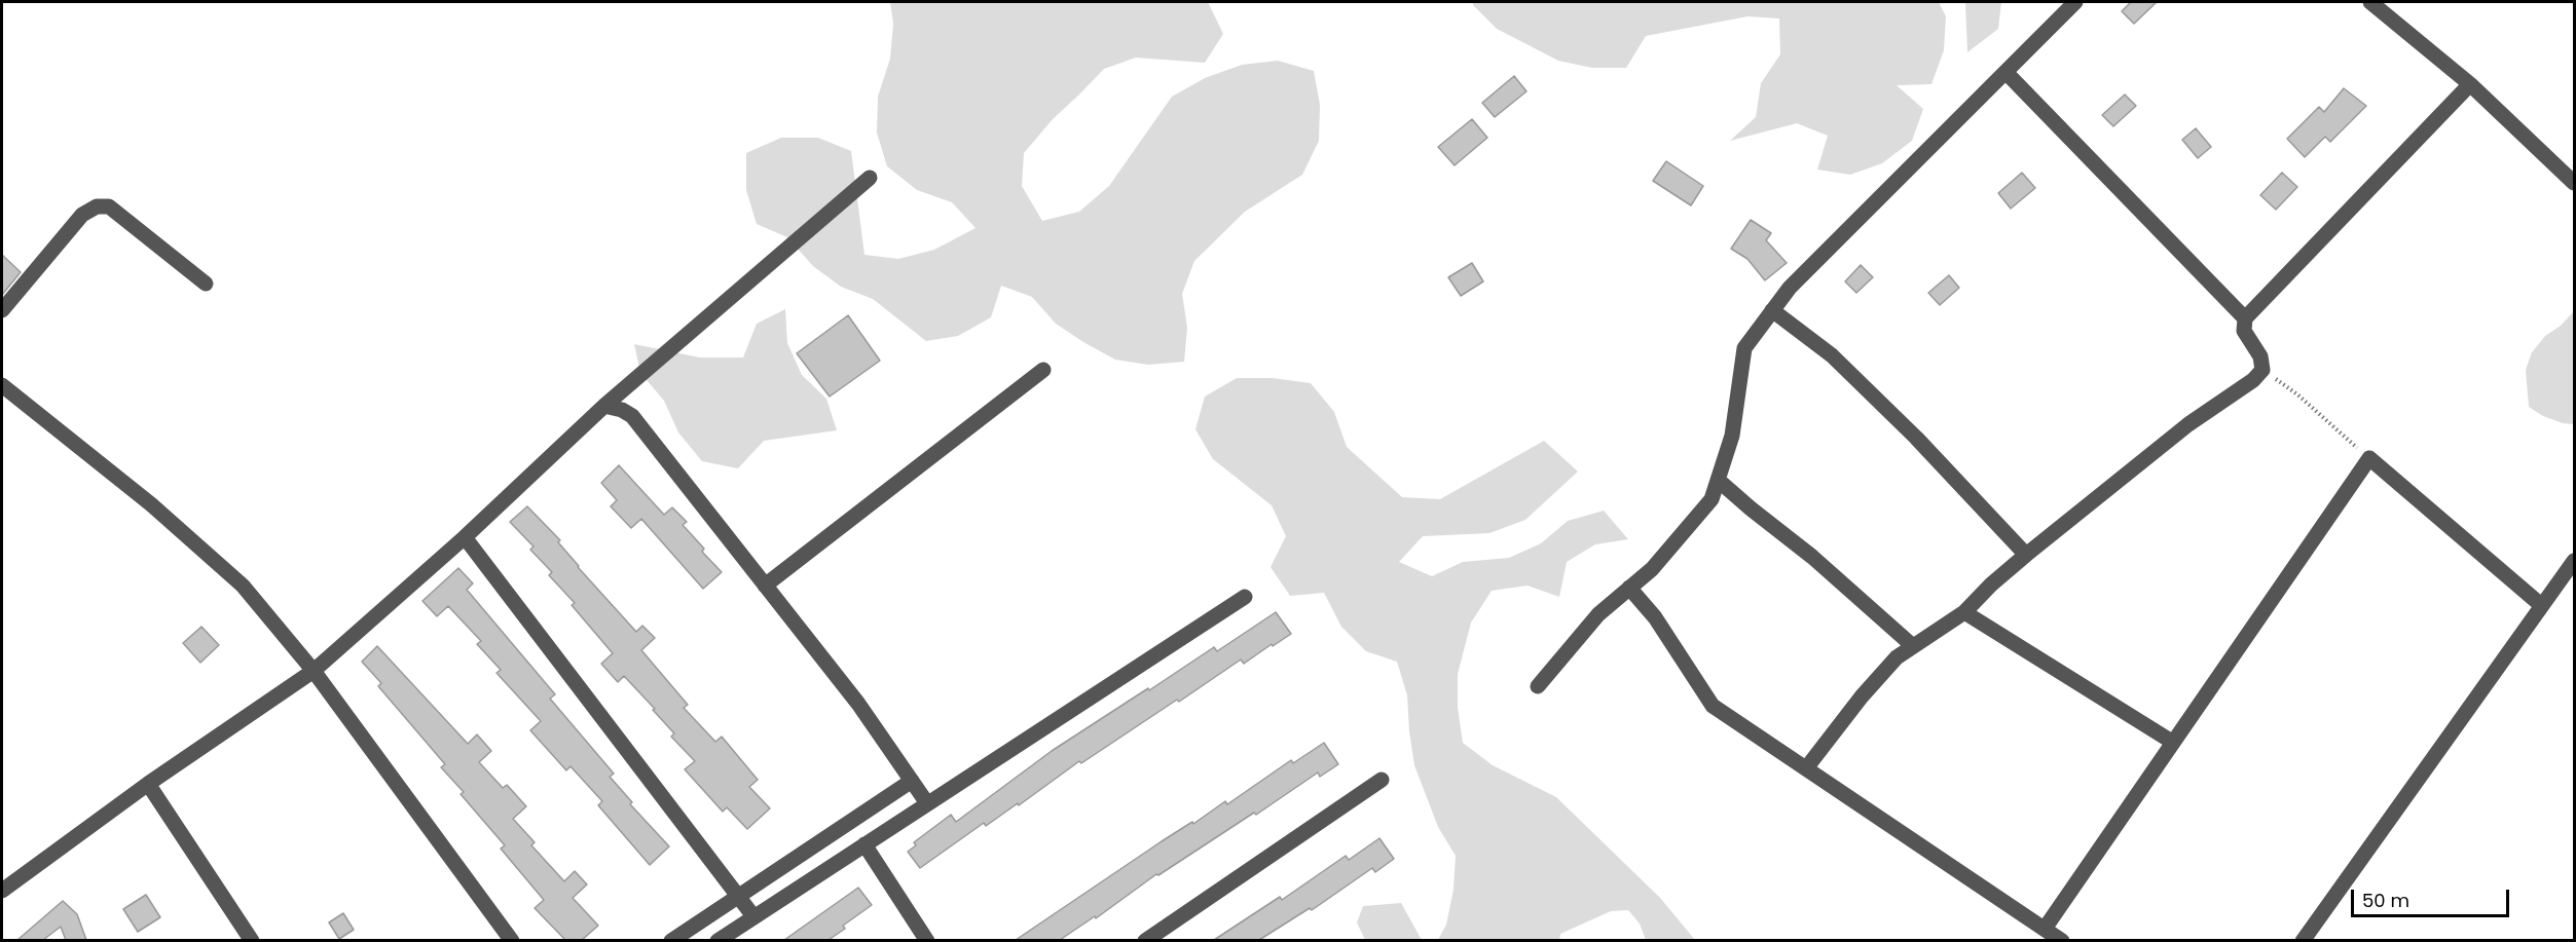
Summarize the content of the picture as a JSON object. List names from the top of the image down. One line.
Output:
{"scale_bar":"50 m"}
